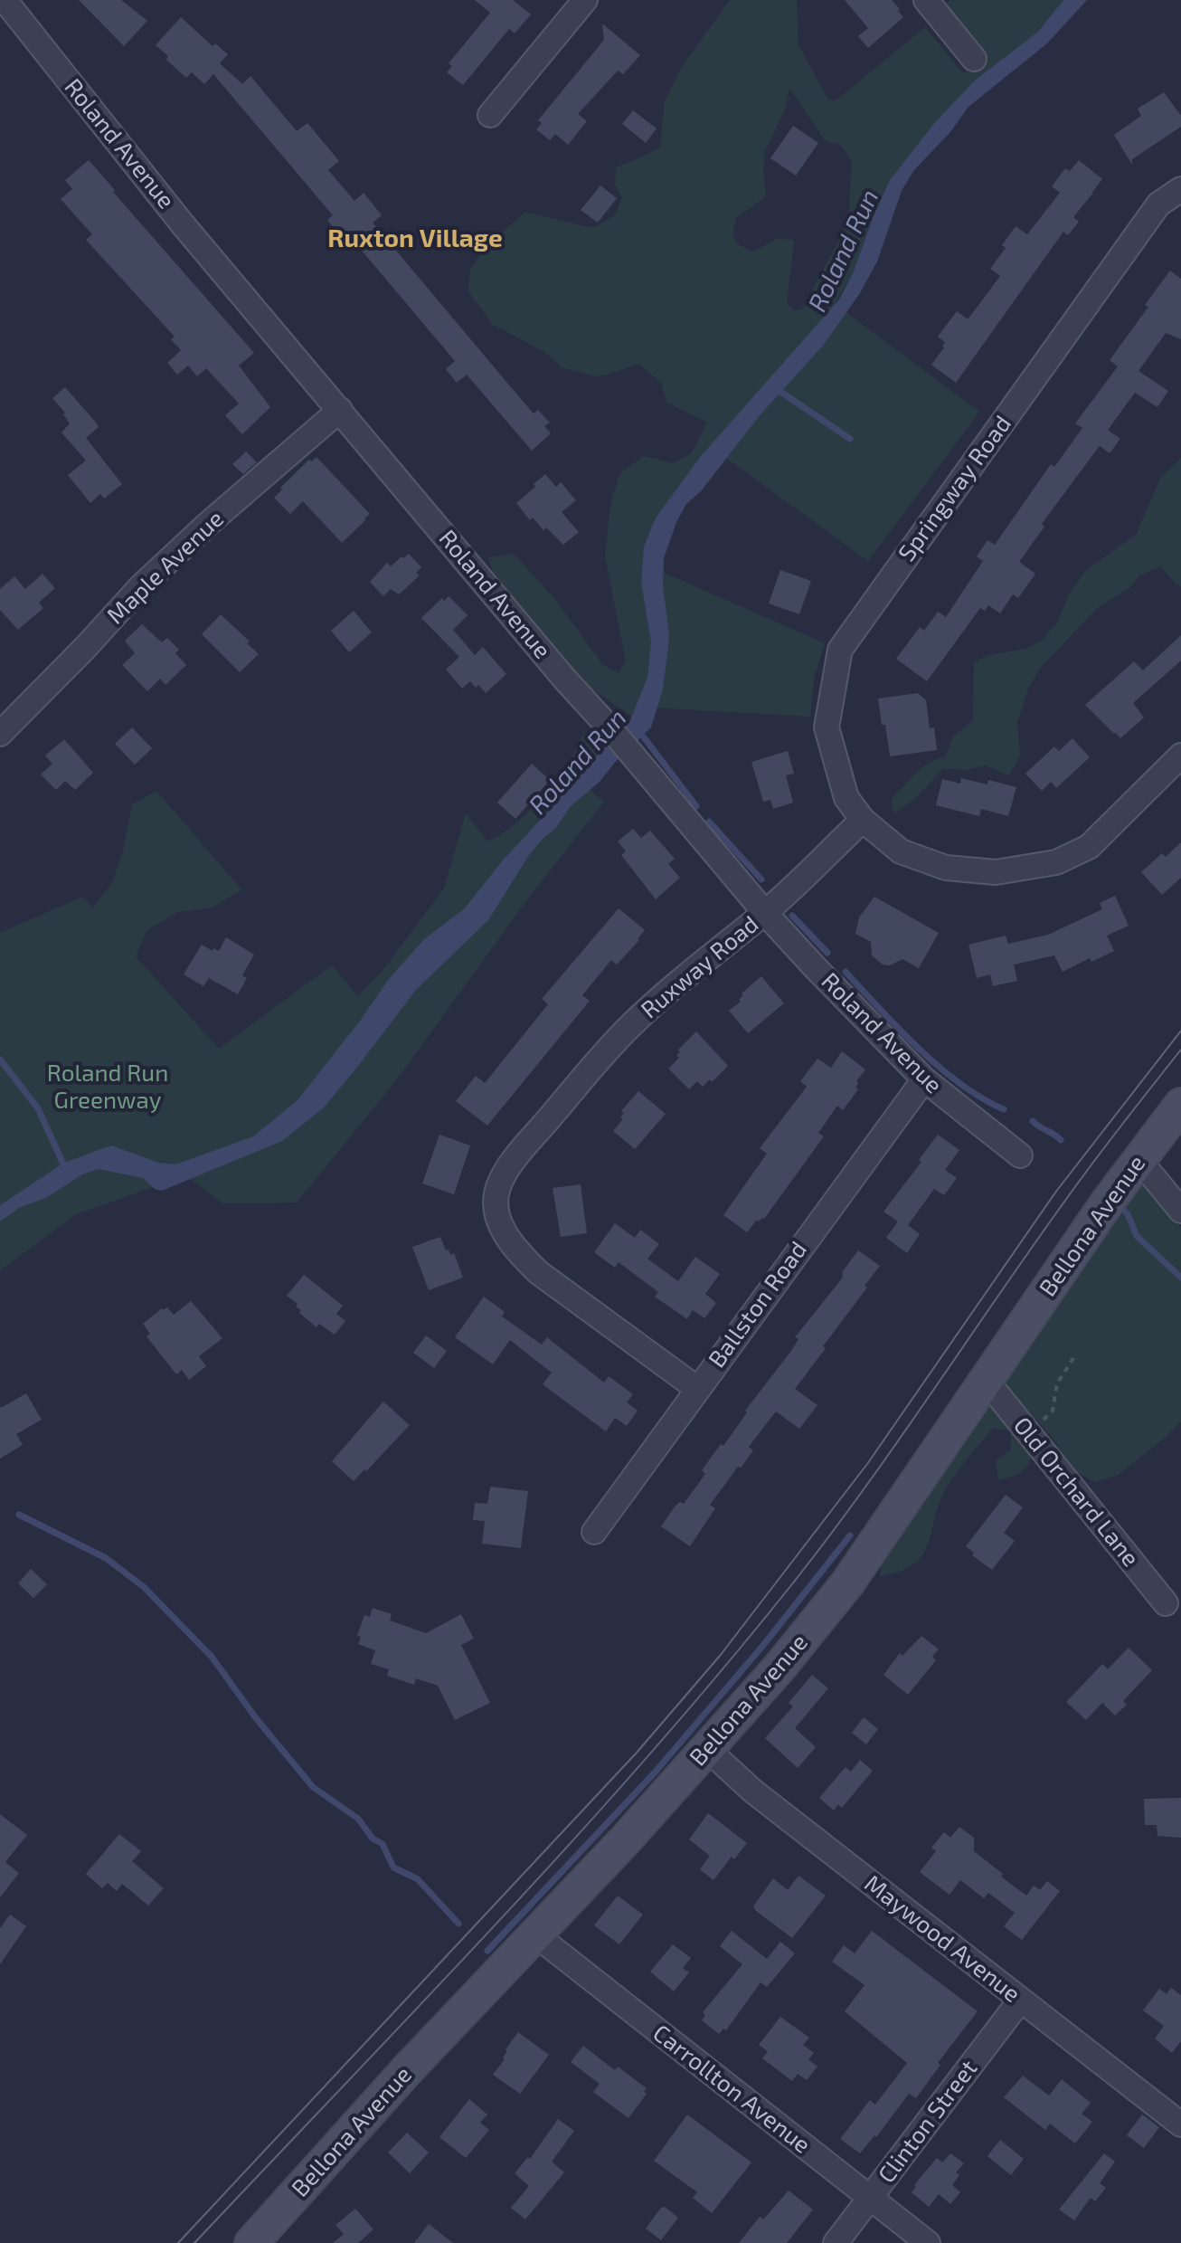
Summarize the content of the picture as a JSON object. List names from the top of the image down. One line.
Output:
{"streets":{"street":["Roland Avenue","Springway Road","Maple Avenue","Ruxway Road","Bellona Avenue","Ballston Road","Old Orchard Lane","Maywood Avenue","Carrollton Avenue","Clinton Street"]},"crossings":[["Roland Avenue","Maple Avenue"],["Roland Avenue","Ruxway Road"],["Roland Avenue","Ballston Road"],["Springway Road","Ruxway Road"],["Ruxway Road","Ballston Road"],["Bellona Avenue","Old Orchard Lane"],["Bellona Avenue","Maywood Avenue"],["Bellona Avenue","Carrollton Avenue"],["Maywood Avenue","Clinton Street"],["Carrollton Avenue","Clinton Street"]],"districts":["Ruxton Village"],"water":["Roland Run"],"parks":["Roland Run Greenway"]}
